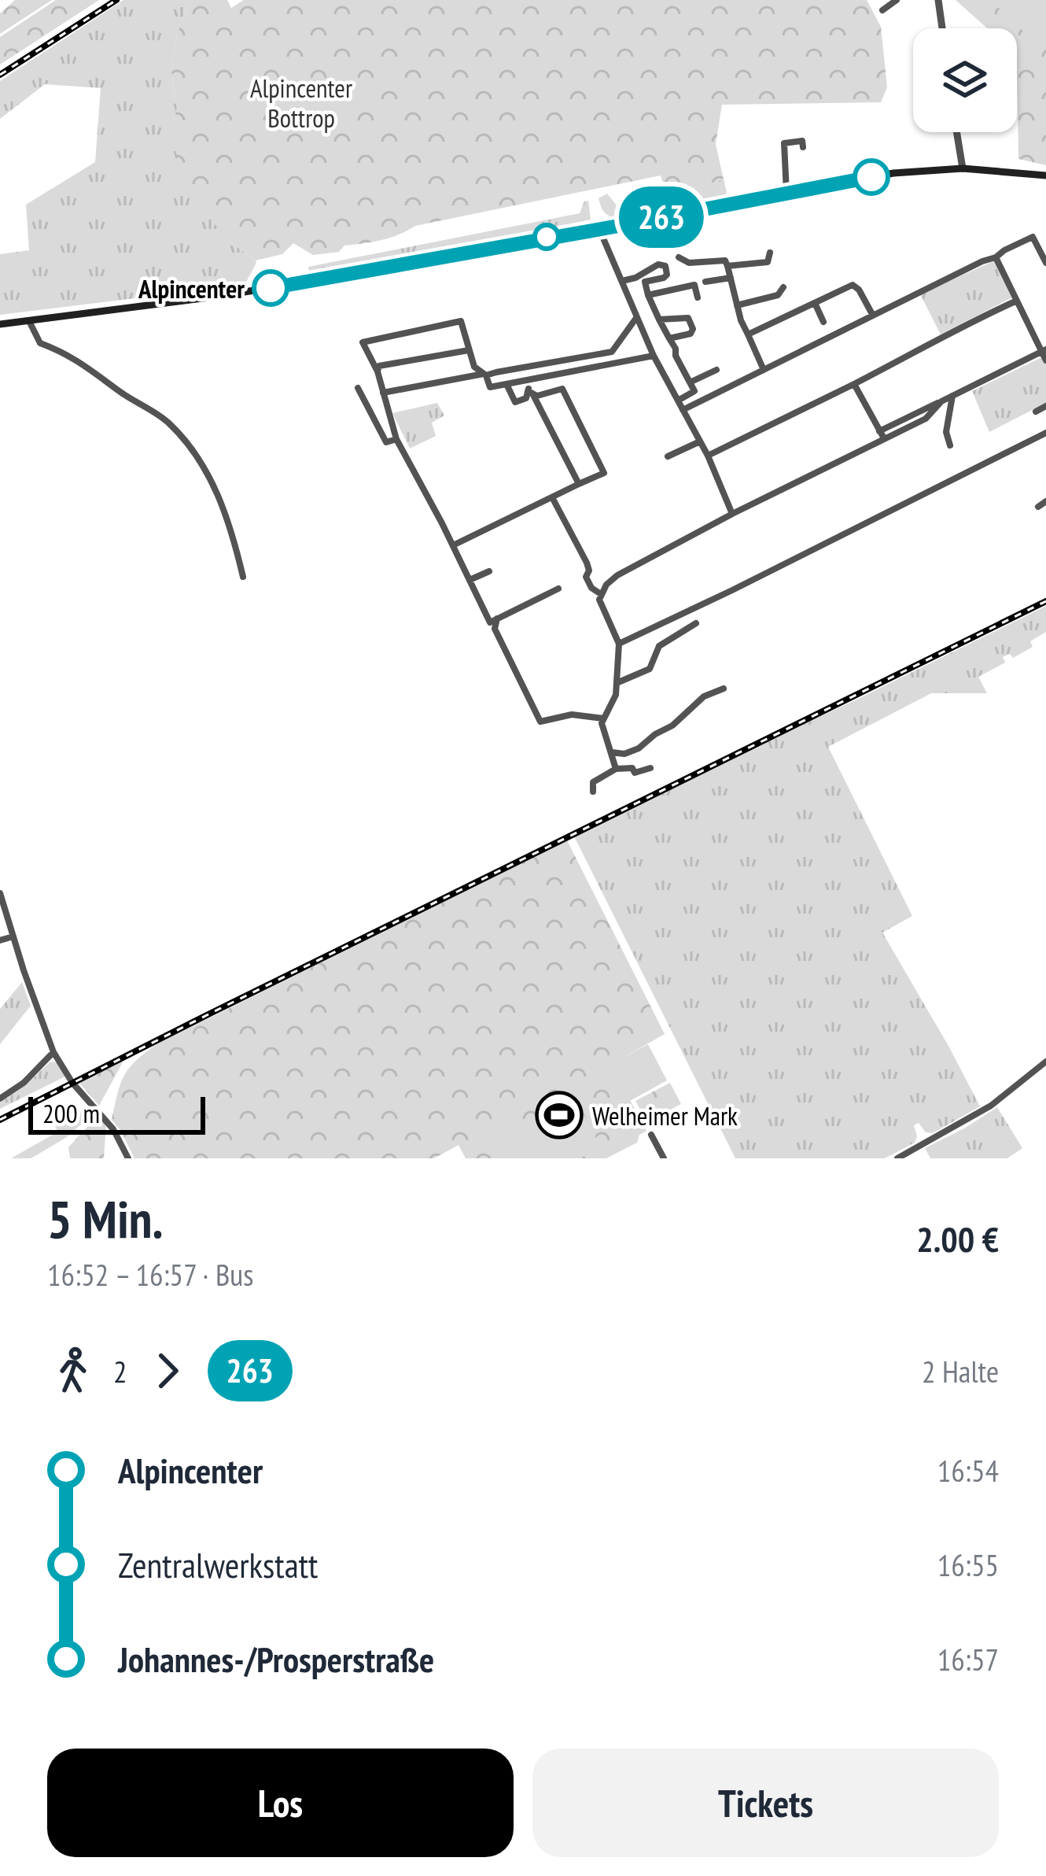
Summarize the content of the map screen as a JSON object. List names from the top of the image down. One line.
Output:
{"parks":["Alpincenter Bottrop"],"places":{"other":["Alpincenter"],"sports":["Welheimer Mark"]},"lines":["bus line 263"],"scale_bar":"200 m","page":{"on_map":"263","scale":"200 m","heading":["5 Min.","16:52 – 16:57 · Bus","2.00 €"],"legs":["2","263","2 Halte"],"list":[{"name":"Alpincenter","value":"16:54"},{"name":"Zentralwerkstatt","value":"16:55"},{"name":"Johannes-/Prosperstraße","value":"16:57"}],"buttons":["Los","Tickets"]}}
